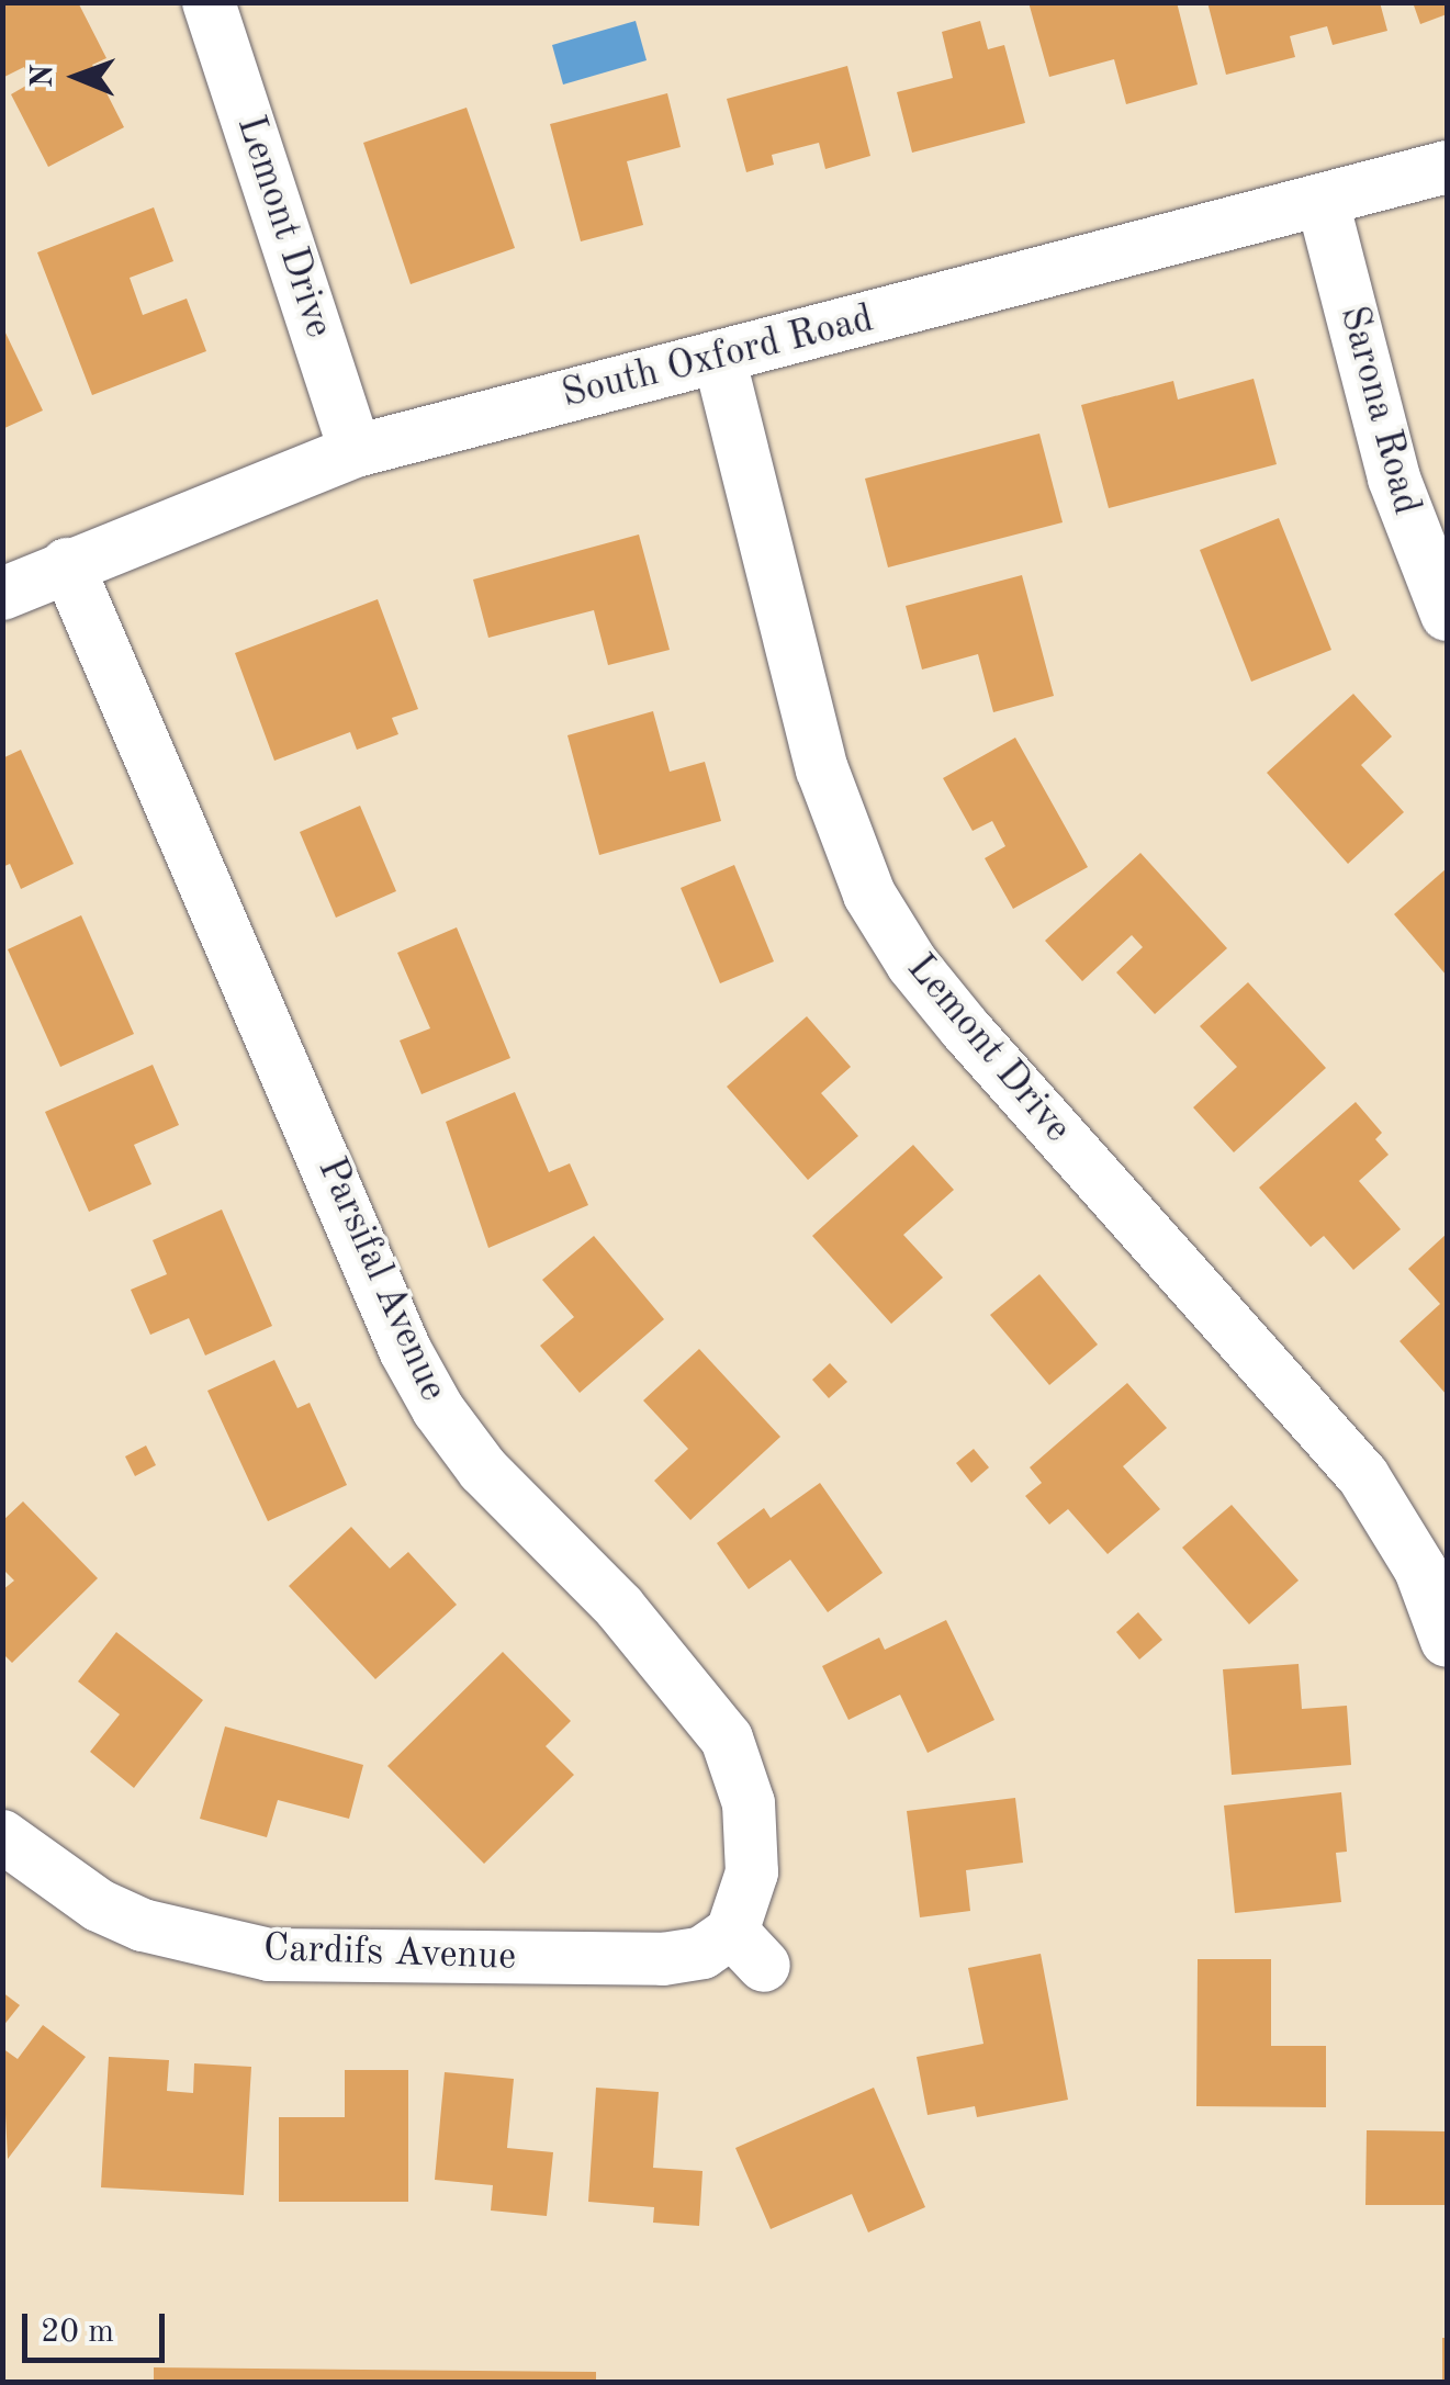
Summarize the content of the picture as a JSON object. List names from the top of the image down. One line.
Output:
{"streets":{"street":["Lemont Drive","South Oxford Road","Sarona Road","Parsifal Avenue","Cardifs Avenue"]},"crossings":[["Lemont Drive","South Oxford Road"],["South Oxford Road","Sarona Road"],["South Oxford Road","Parsifal Avenue"],["Parsifal Avenue","Cardifs Avenue"]],"scale_bar":"20 m","north":"left"}
